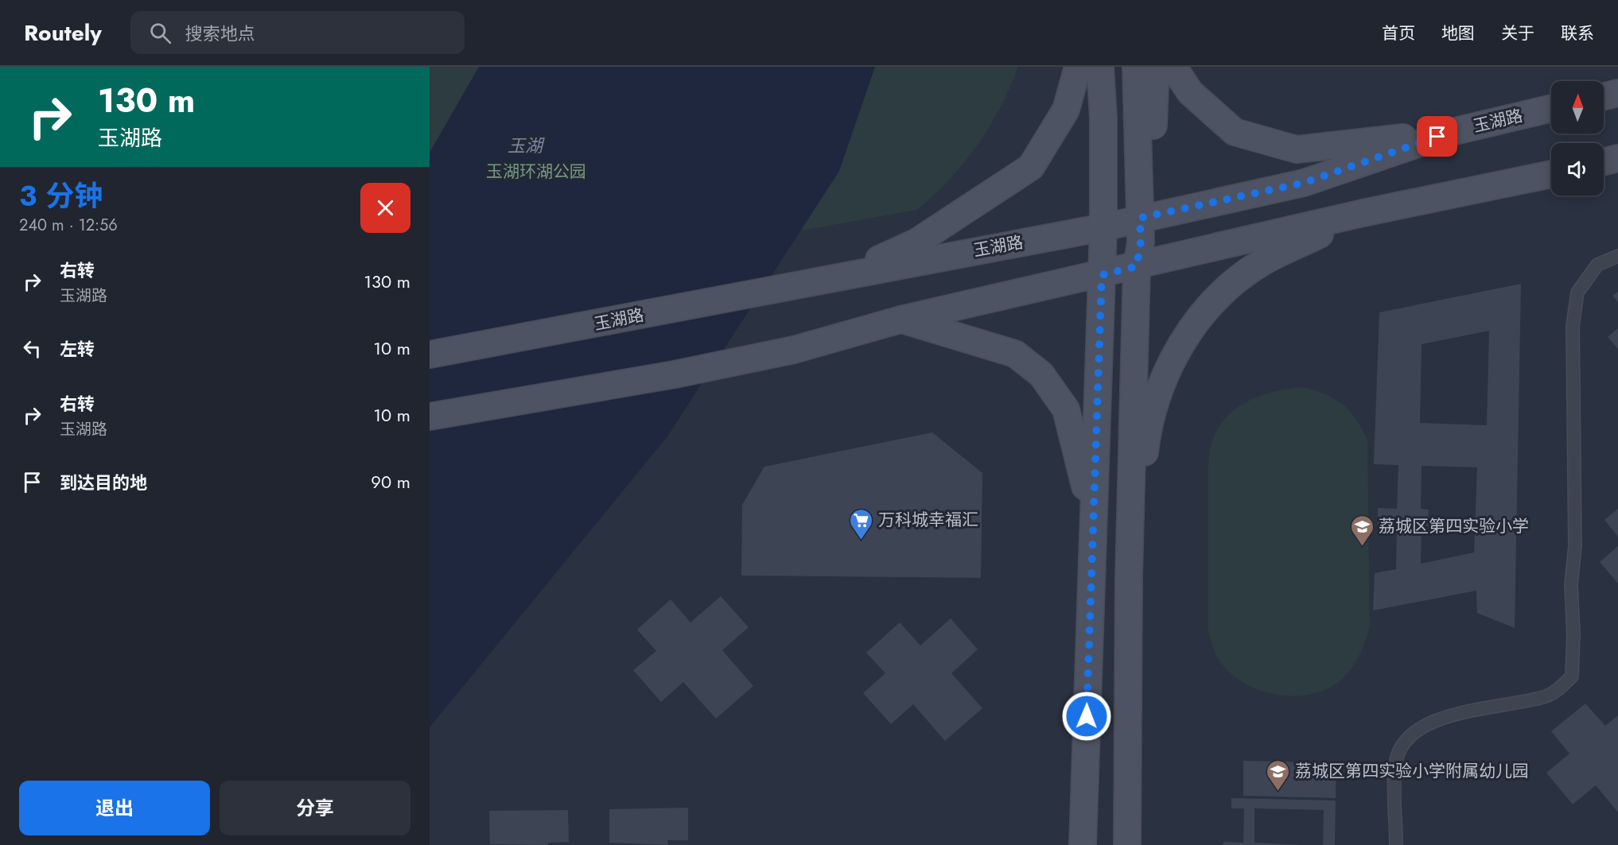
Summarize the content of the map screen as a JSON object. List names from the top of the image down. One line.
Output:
{"streets":{"main road":["玉湖路"]},"water":["玉湖"],"parks":["玉湖环湖公园"],"places":{"supermarket":["万科城幸福汇"],"school or university":["荔城区第四实验小学","荔城区第四实验小学附属幼儿园"]},"north":"top","page":{"header":"Routely","search":"搜索地点","nav":["首页","地图","关于","联系"],"turn":["130 m","玉湖路"],"heading":["3 分钟","240 m · 12:56"],"list":[{"name":"右转","note":"玉湖路","value":"130 m"},{"name":"左转","value":"10 m"},{"name":"右转","note":"玉湖路","value":"10 m"},{"name":"到达目的地","value":"90 m"}],"buttons":["退出","分享"]}}
